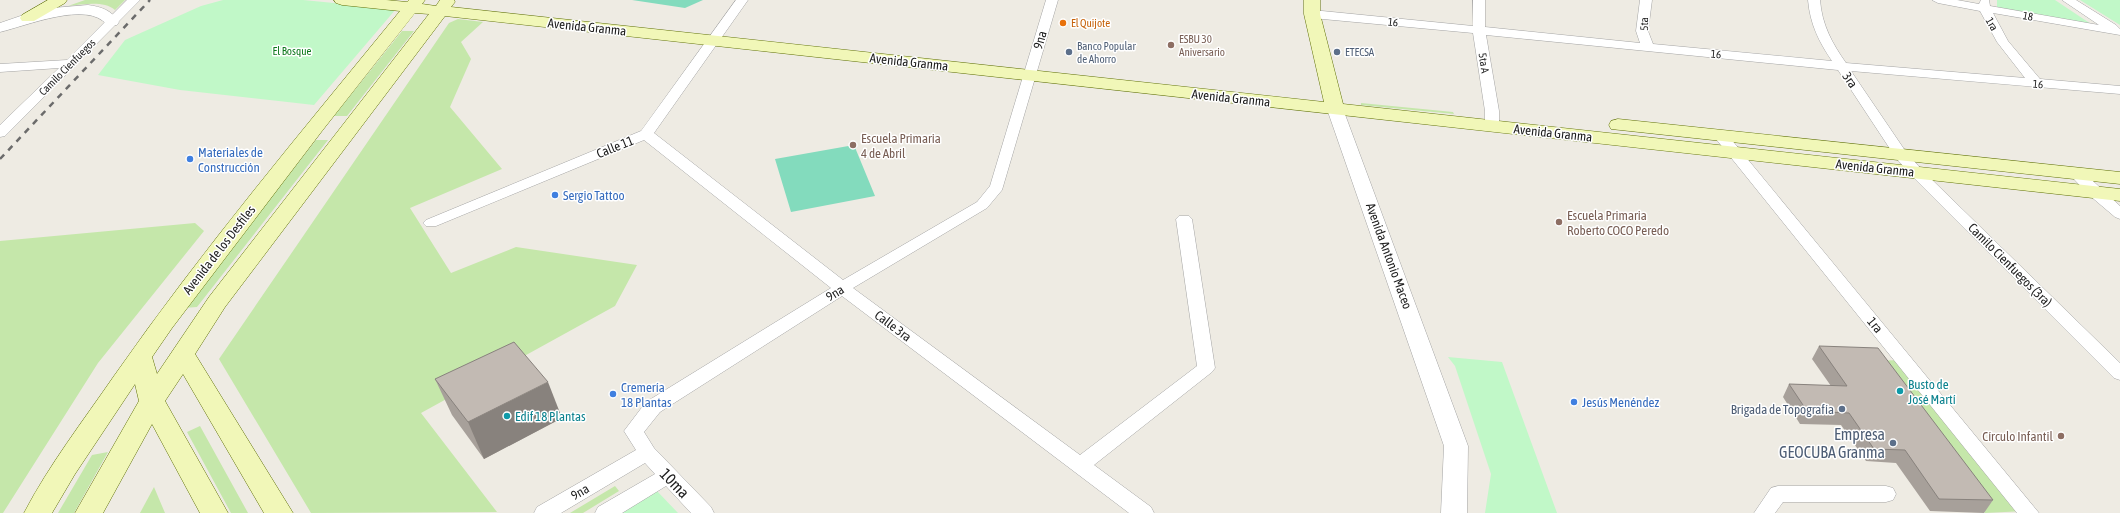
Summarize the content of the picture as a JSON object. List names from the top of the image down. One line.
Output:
{"streets":{"main road":["Avenida Granma","Avenida de los Desfiles","Avenida Antonio Maceo"],"street":["18","16","5ta","1ra","9na","5ta A","Camilo Cienfuegos","3ra","Calle 11","Camilo Cienfuegos (3ra)","Calle 3ra","10ma"]},"crossings":[["18","1ra"],["16","5ta"],["16","1ra"],["16","5ta A"],["16","3ra"],["16","Avenida Antonio Maceo"],["1ra","Avenida Granma"],["Avenida Granma","9na"],["Avenida Granma","5ta A"],["Avenida Granma","3ra"],["Avenida Granma","Calle 11"],["Avenida Granma","Avenida de los Desfiles"],["Avenida Granma","Avenida Antonio Maceo"],["Avenida Granma","Camilo Cienfuegos (3ra)"],["9na","Calle 3ra"],["9na","10ma"],["3ra","Camilo Cienfuegos (3ra)"],["Calle 11","Calle 3ra"]],"parks":["El Bosque"],"places":["El Quijote","ESBU 30 Aniversario","Banco Popular de Ahorro","ETECSA","Escuela Primaria 4 de Abril","Materiales de Construcción","Sergio Tattoo","Escuela Primaria Roberto COCO Peredo","Busto de José Martí","Cremería 18 Plantas","Jesús Menéndez","Brigada de Topografía","Edif 18 Plantas","Círculo Infantil","Empresa GEOCUBA Granma"]}
